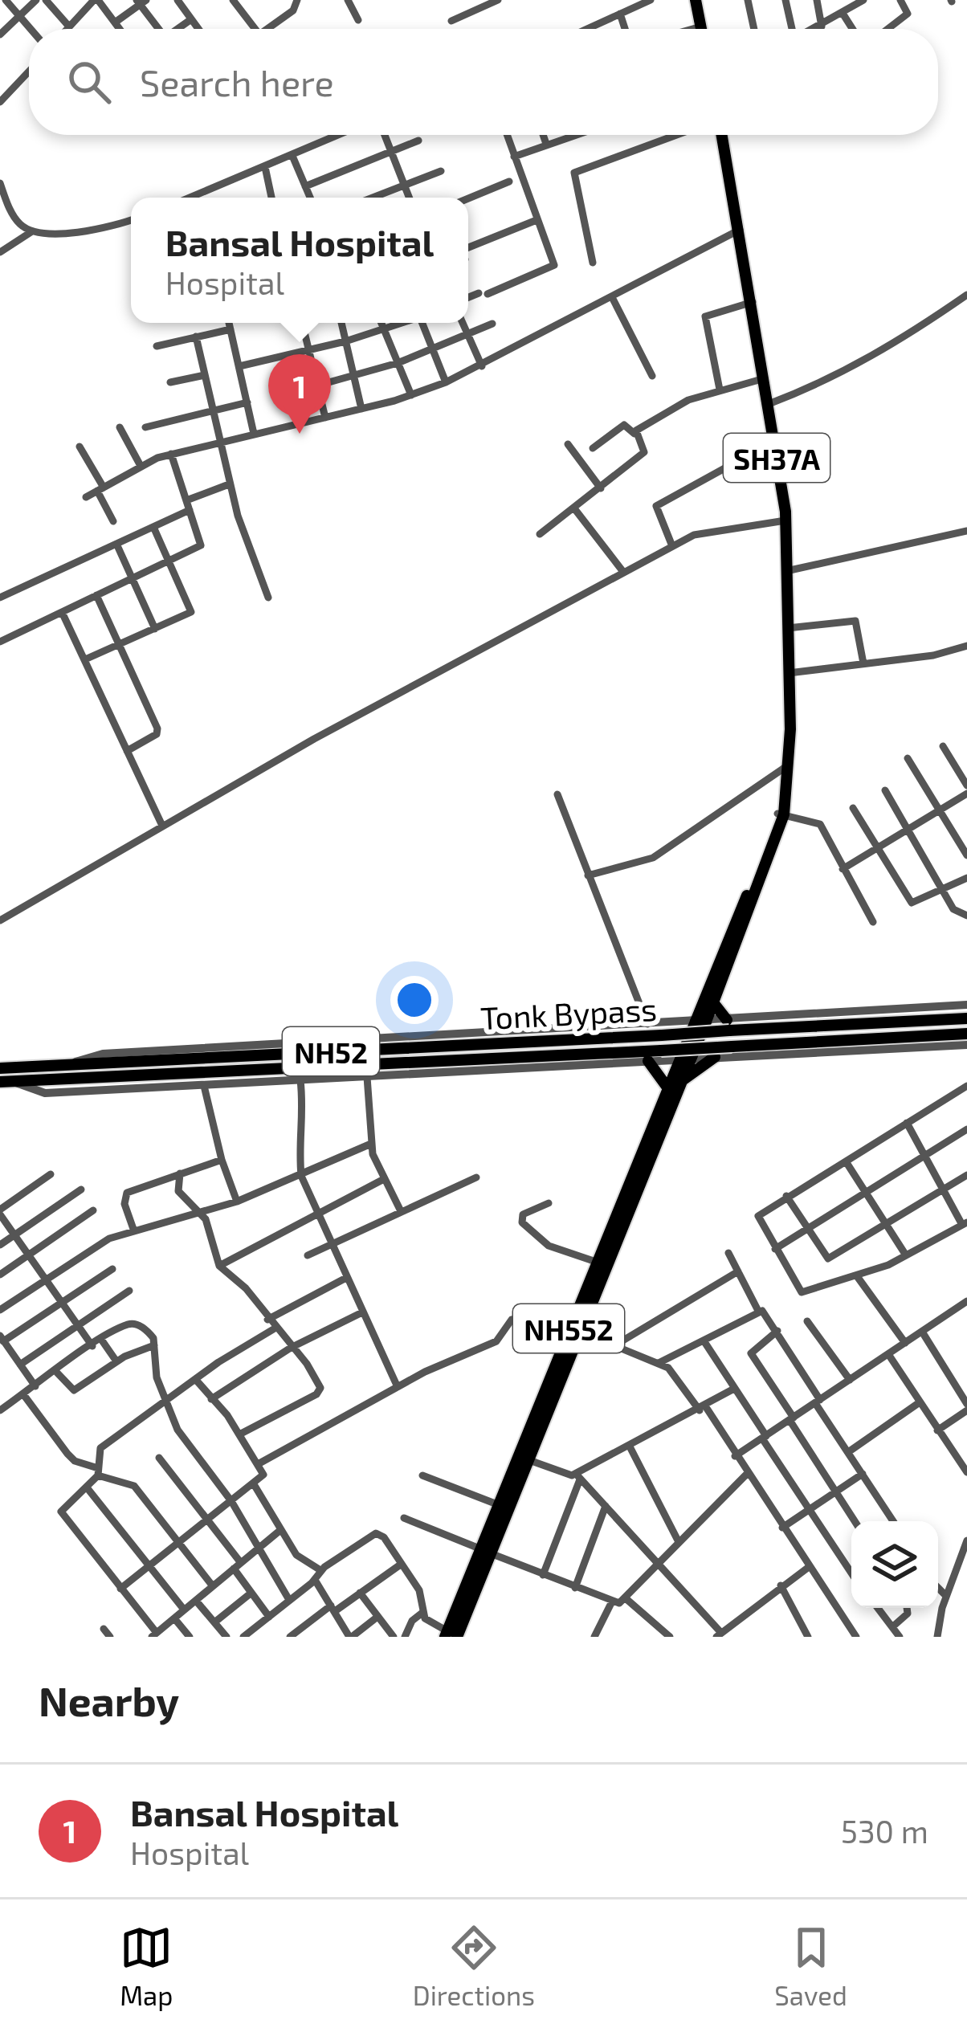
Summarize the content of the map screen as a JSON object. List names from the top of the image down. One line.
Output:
{"streets":{"main road":["SH37A","Tonk Bypass","NH52","NH552"]},"crossings":[["SH37A","NH552"]],"page":{"search":"Search here","popup":["Bansal Hospital","Hospital"],"pins":"1","heading":"Nearby","list":[{"mark":"1","name":"Bansal Hospital","note":"Hospital","value":"530 m"}],"nav":["Map","Directions","Saved"]}}
